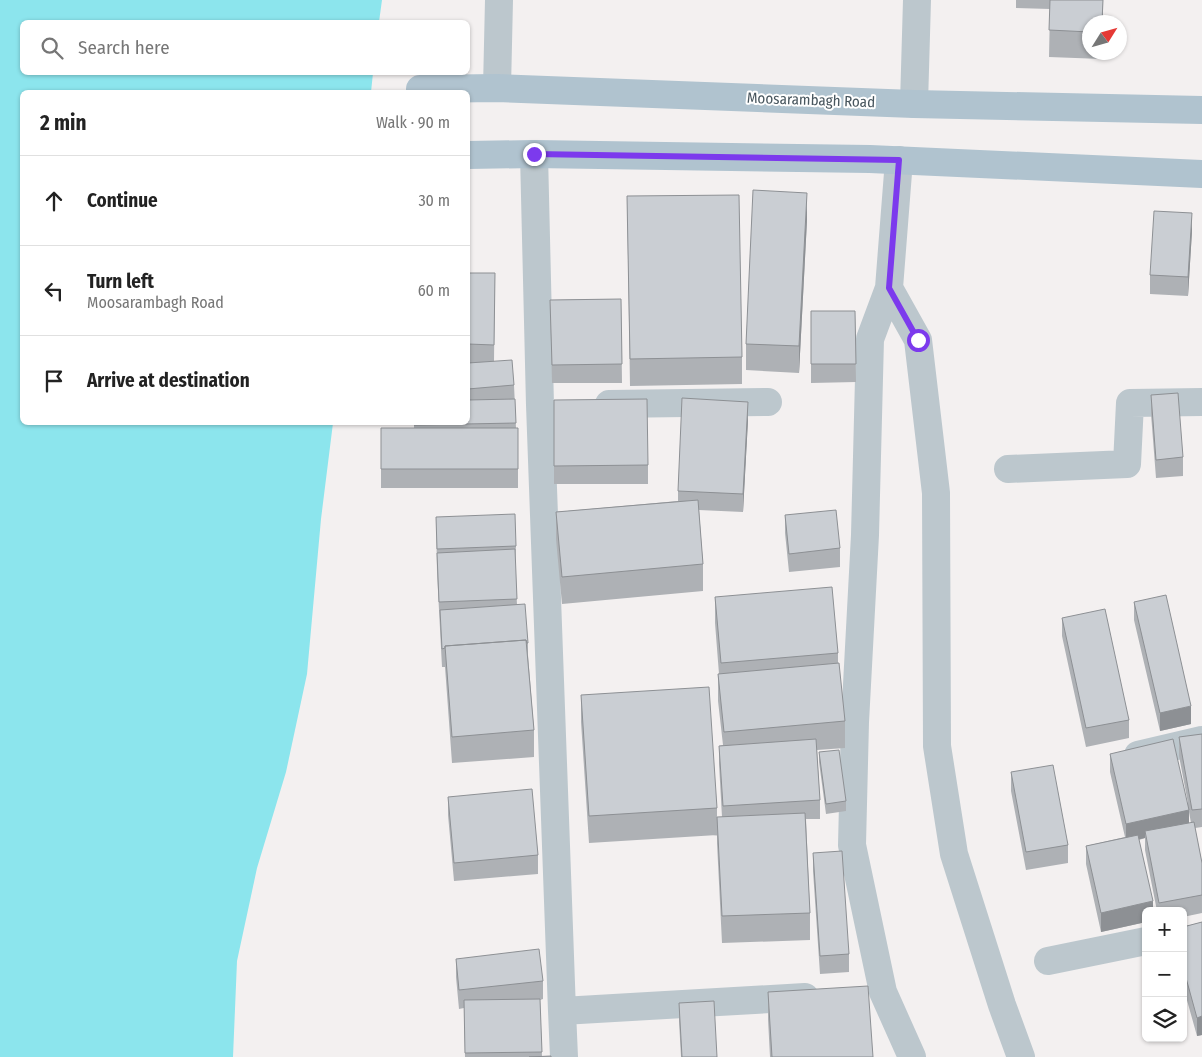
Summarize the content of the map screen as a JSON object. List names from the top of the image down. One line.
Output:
{"streets":{"main road":["Moosarambagh Road"]},"north":"top right","page":{"search":"Search here","heading":["2 min","Walk · 90 m"],"list":[["Continue","30 m"],["Turn left","Moosarambagh Road","60 m"],"Arrive at destination"],"map_buttons":["+","−"]}}
